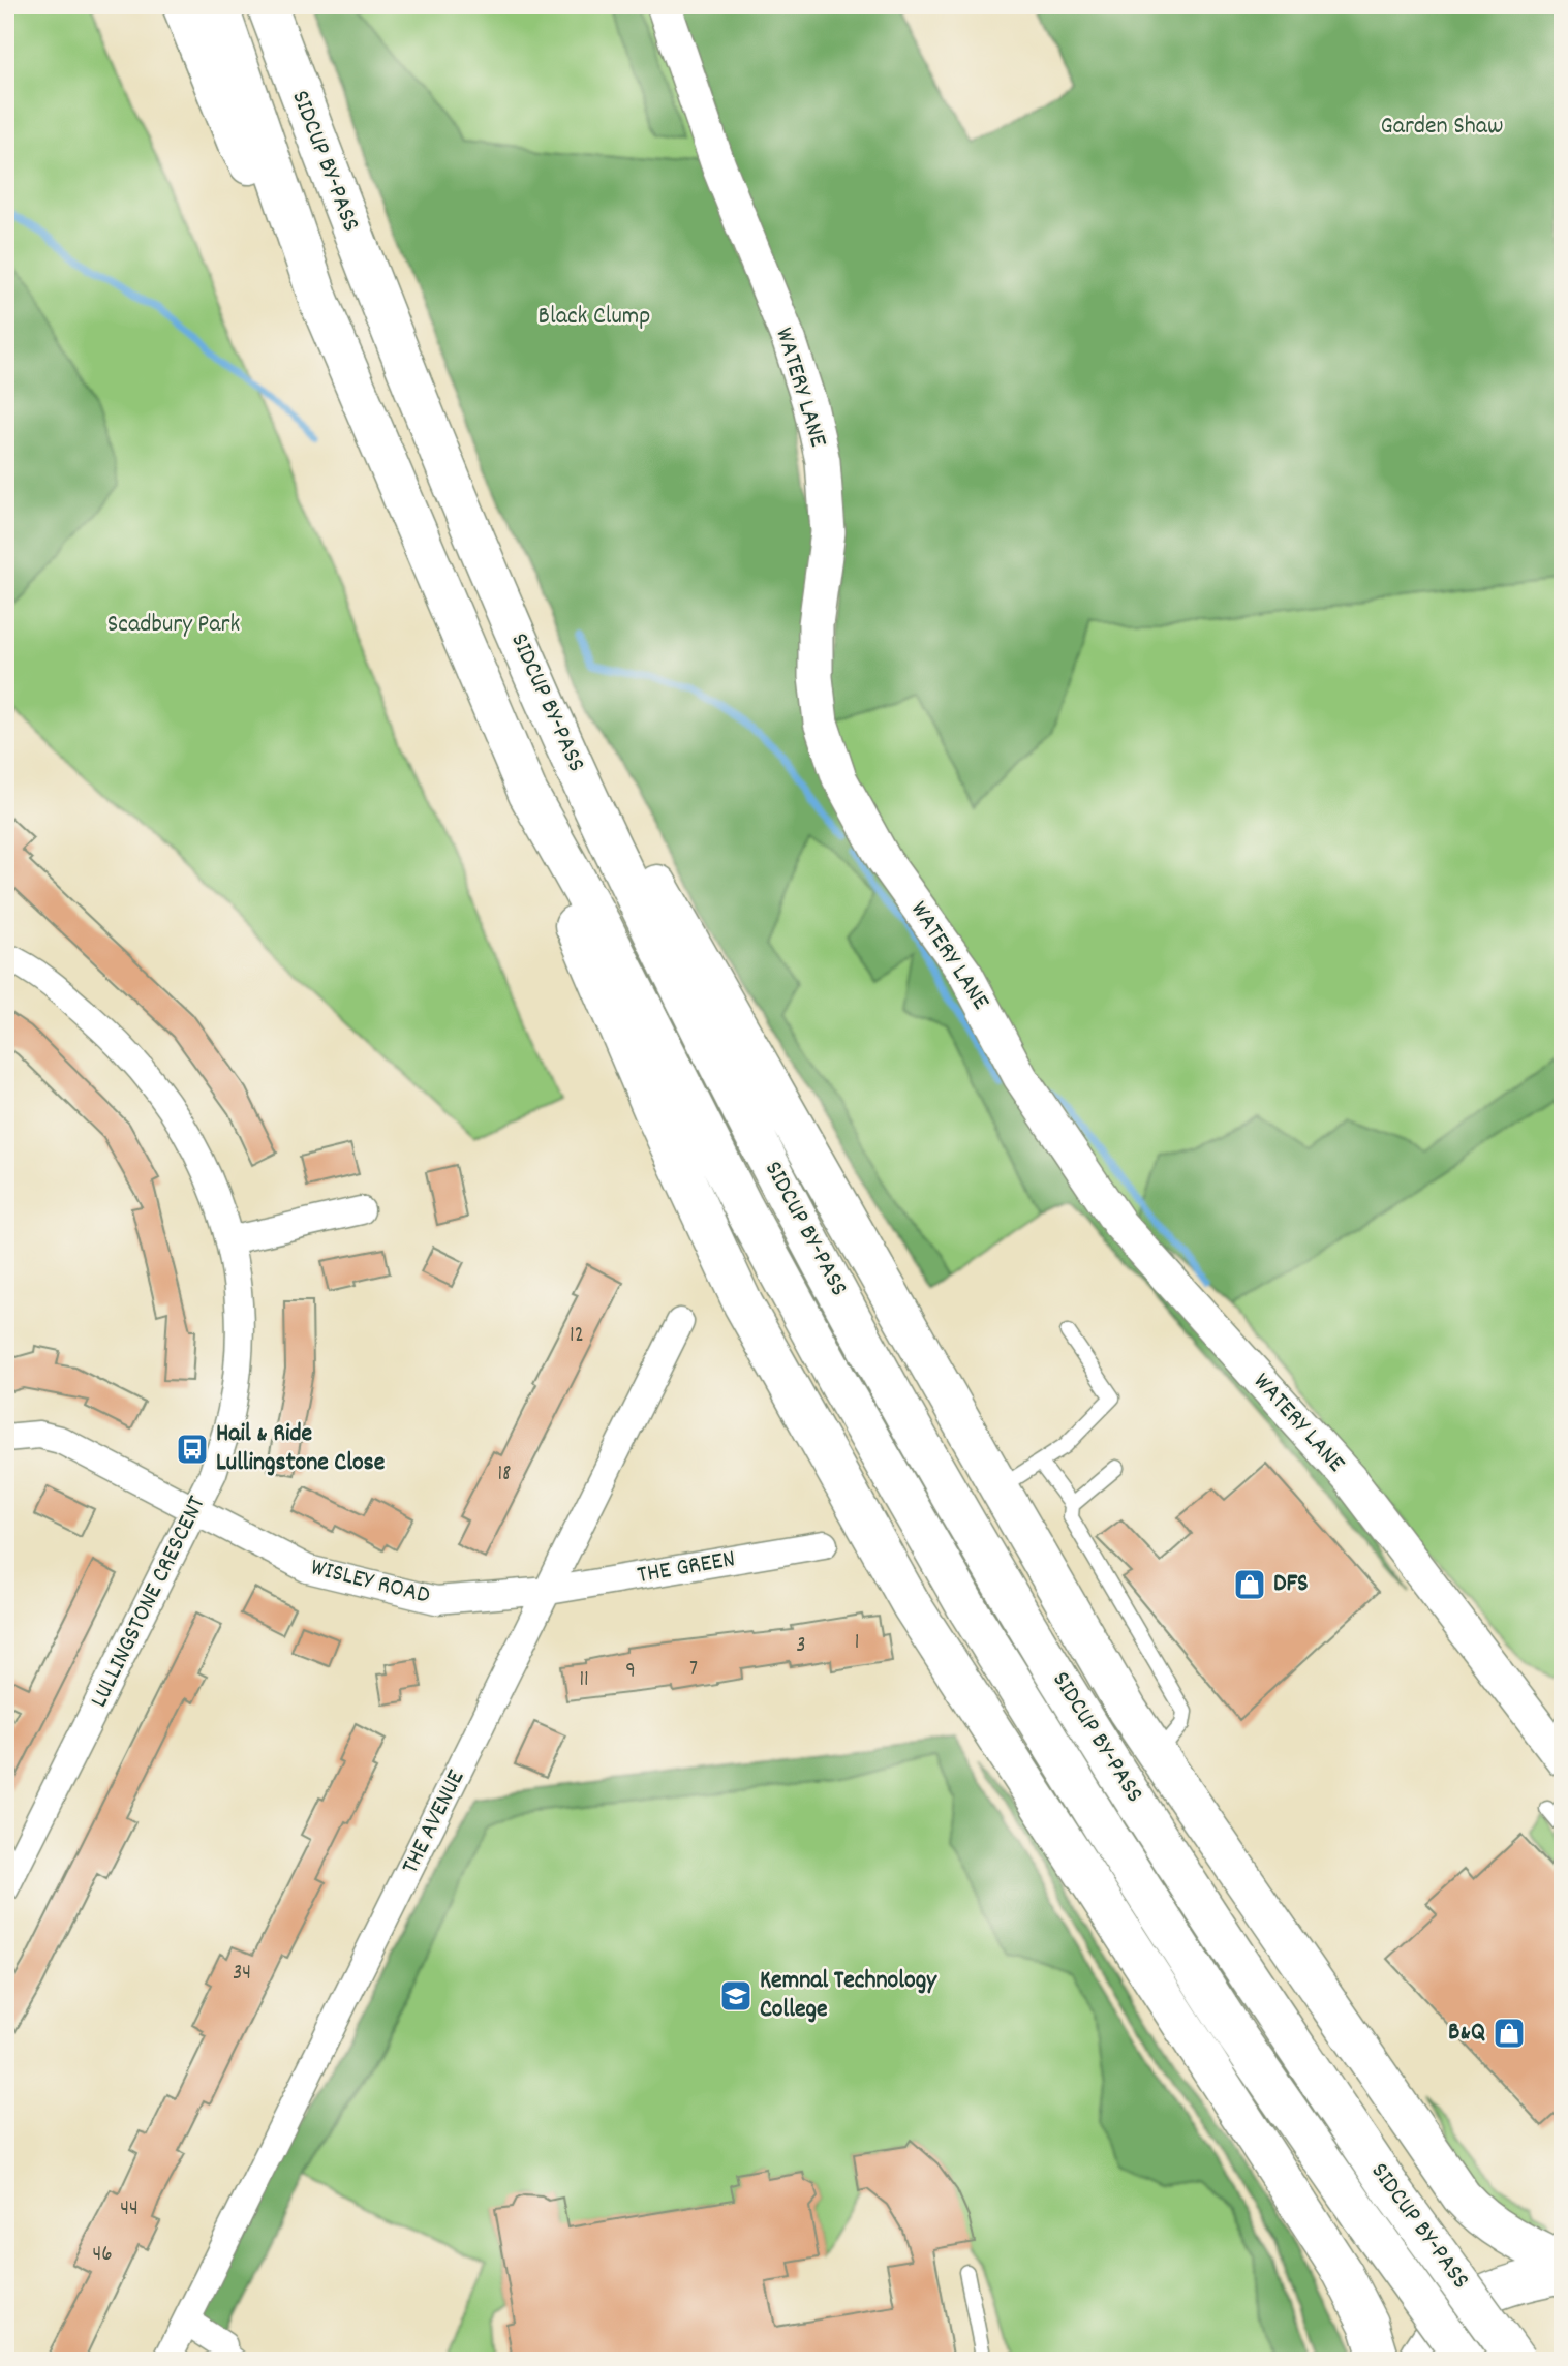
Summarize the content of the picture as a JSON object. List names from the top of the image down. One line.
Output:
{"streets":{"main road":["SIDCUP BY-PASS"],"street":["WATERY LANE","THE GREEN","WISLEY ROAD","LULLINGSTONE CRESCENT","THE AVENUE"]},"crossings":[["THE GREEN","WISLEY ROAD"],["THE GREEN","THE AVENUE"],["WISLEY ROAD","LULLINGSTONE CRESCENT"],["WISLEY ROAD","THE AVENUE"]],"parks":["Garden Shaw","Black Clump","Scadbury Park"],"places":{"bus stop":["Hail & Ride Lullingstone Close"],"shop":["DFS","B&Q"],"school or university":["Kemnal Technology College"]},"house_numbers":["12","18","1","3","7","9","11","34","44","46"]}
